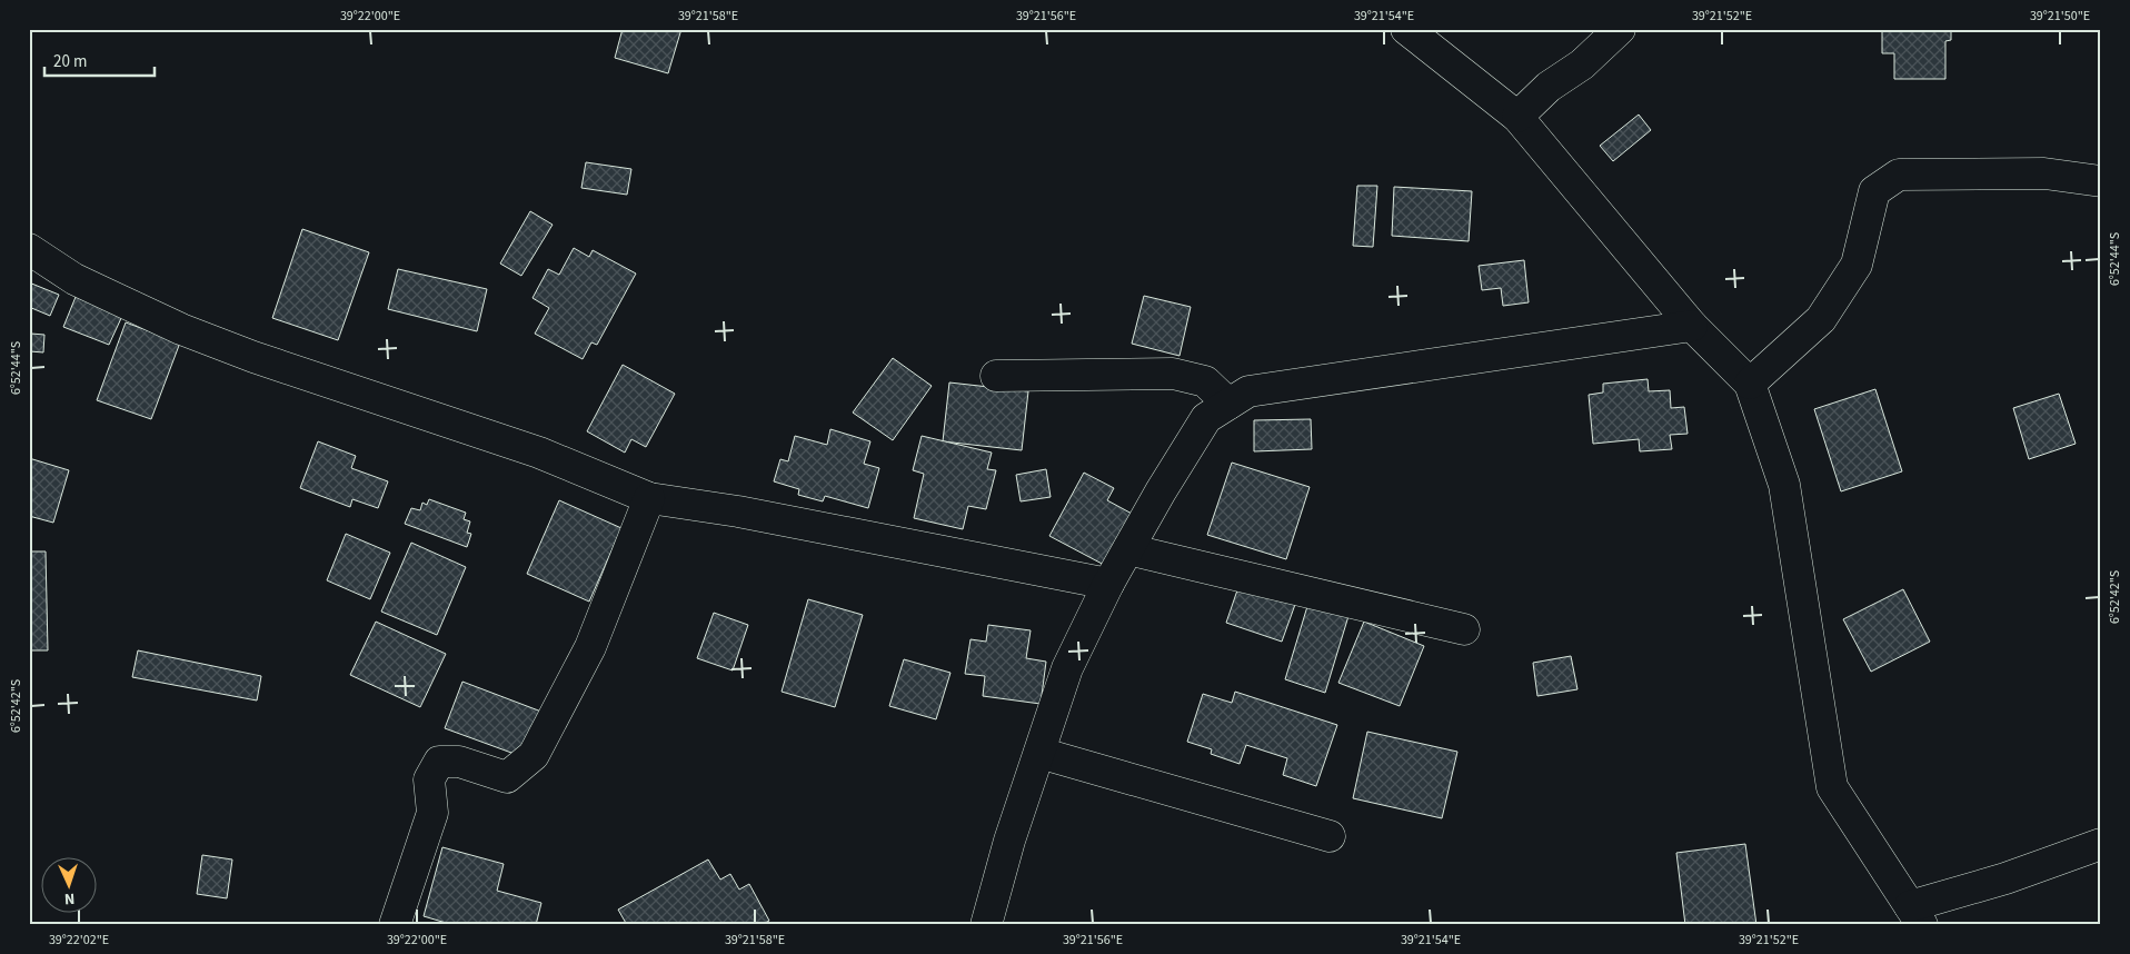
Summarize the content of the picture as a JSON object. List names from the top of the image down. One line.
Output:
{"scale_bar":"20 m","north":"bottom","coordinates":["39°22'00\"E","39°21'58\"E","39°21'56\"E","39°21'54\"E","39°21'52\"E","39°21'50\"E","6°52'44\"S","6°52'42\"S","39°22'02\"E"]}
